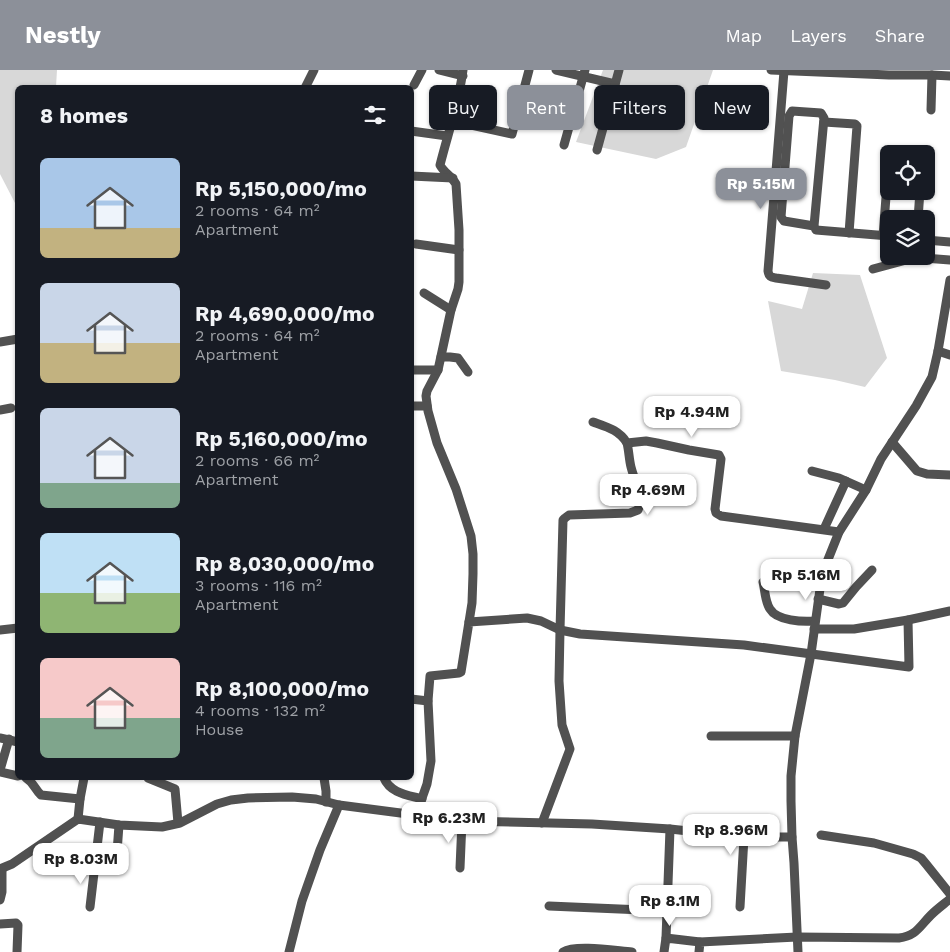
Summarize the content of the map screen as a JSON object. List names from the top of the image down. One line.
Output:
{"page":{"header":"Nestly","nav":["Map","Layers","Share"],"chip":["Buy","Rent","Filters","New"],"heading":"8 homes","list":[{"name":"Rp 5,150,000/mo","note":"2 rooms · 64 m² · Apartment"},{"name":"Rp 4,690,000/mo","note":"2 rooms · 64 m² · Apartment"},{"name":"Rp 5,160,000/mo","note":"2 rooms · 66 m² · Apartment"},{"name":"Rp 8,030,000/mo","note":"3 rooms · 116 m² · Apartment"},{"name":"Rp 8,100,000/mo","note":"4 rooms · 132 m² · House"}],"price":["Rp 5.15M","Rp 4.94M","Rp 4.69M","Rp 5.16M","Rp 6.23M","Rp 8.96M","Rp 8.03M","Rp 8.1M"]}}
